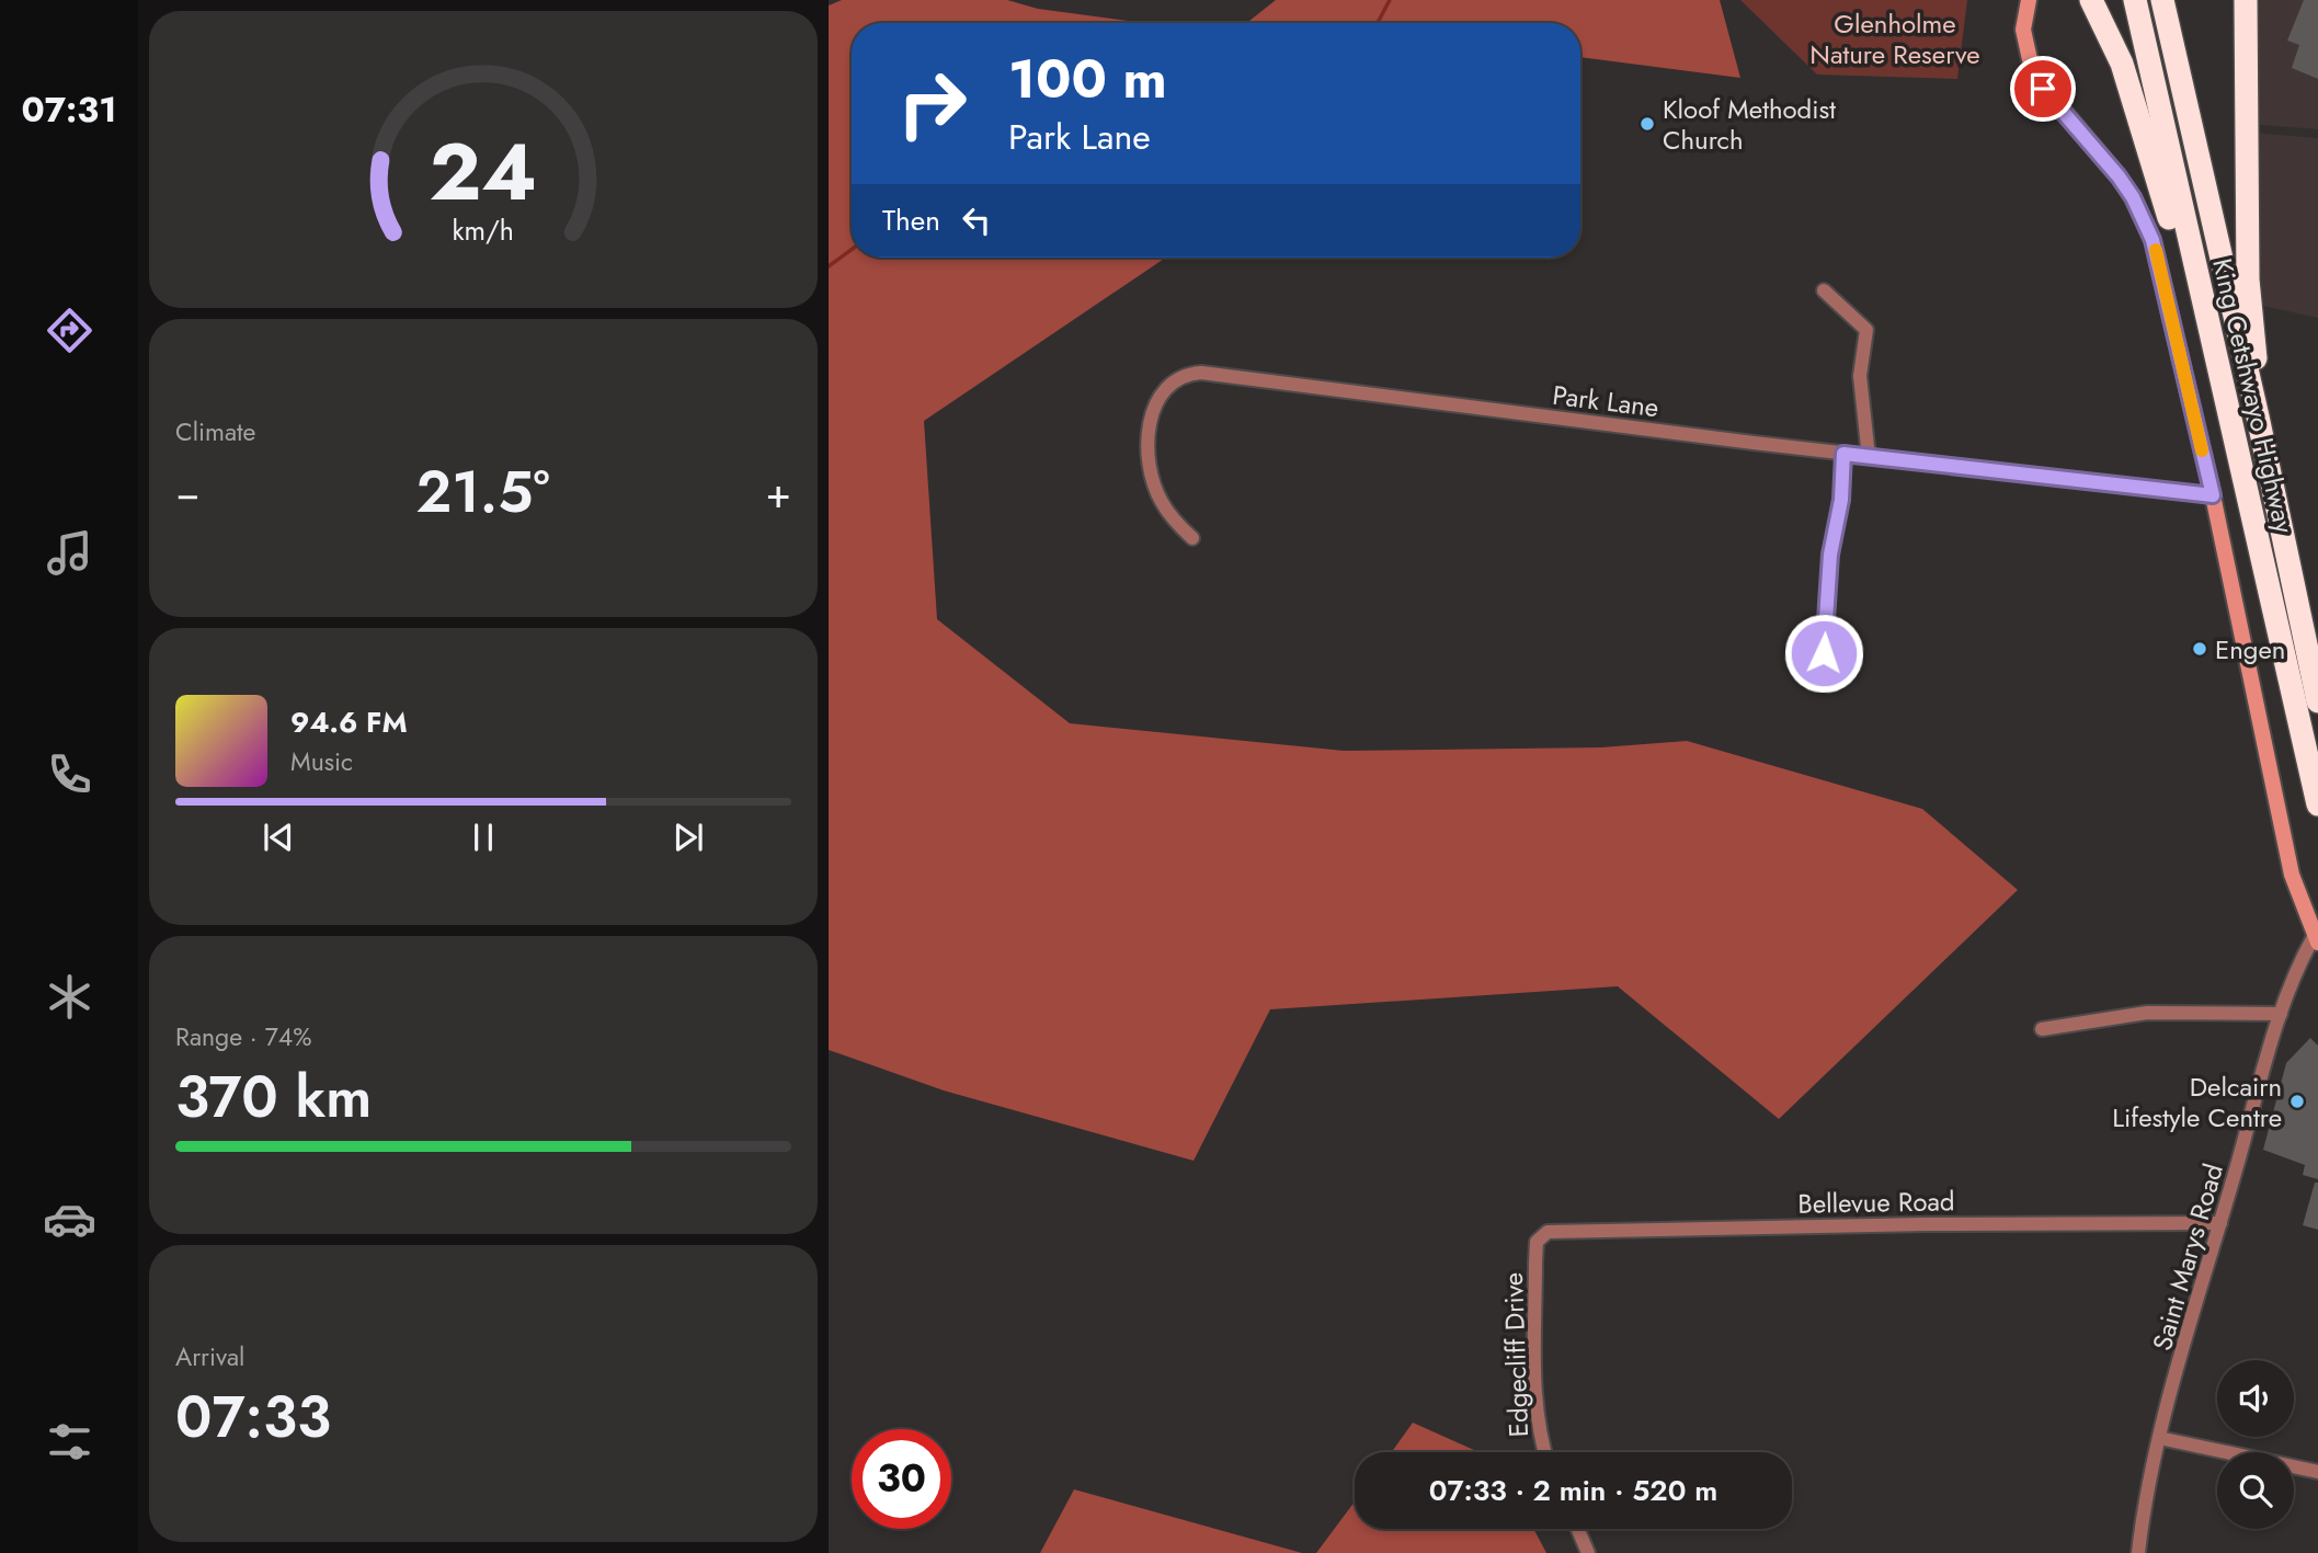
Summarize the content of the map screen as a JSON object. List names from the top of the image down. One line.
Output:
{"streets":{"highway":["King Cetshwayo Highway"],"street":["Park Lane","Bellevue Road","Saint Marys Road","Edgecliff Drive"]},"crossings":[["Bellevue Road","Saint Marys Road"],["Bellevue Road","Edgecliff Drive"]],"parks":["Glenholme Nature Reserve"],"places":["Kloof Methodist Church","Engen","Delcairn Lifestyle Centre"],"page":{"tabs":"07:31","turn":["100 m","Park Lane"],"then":"Then","tile":["Climate",["Range · 74%","370 km"],["Arrival","07:33"]],"heat":["−","21.5°","+"],"song":["94.6 FM","Music"],"limit":"30","trip":"07:33 · 2 min · 520 m","gauge":["24","km/h"]}}
